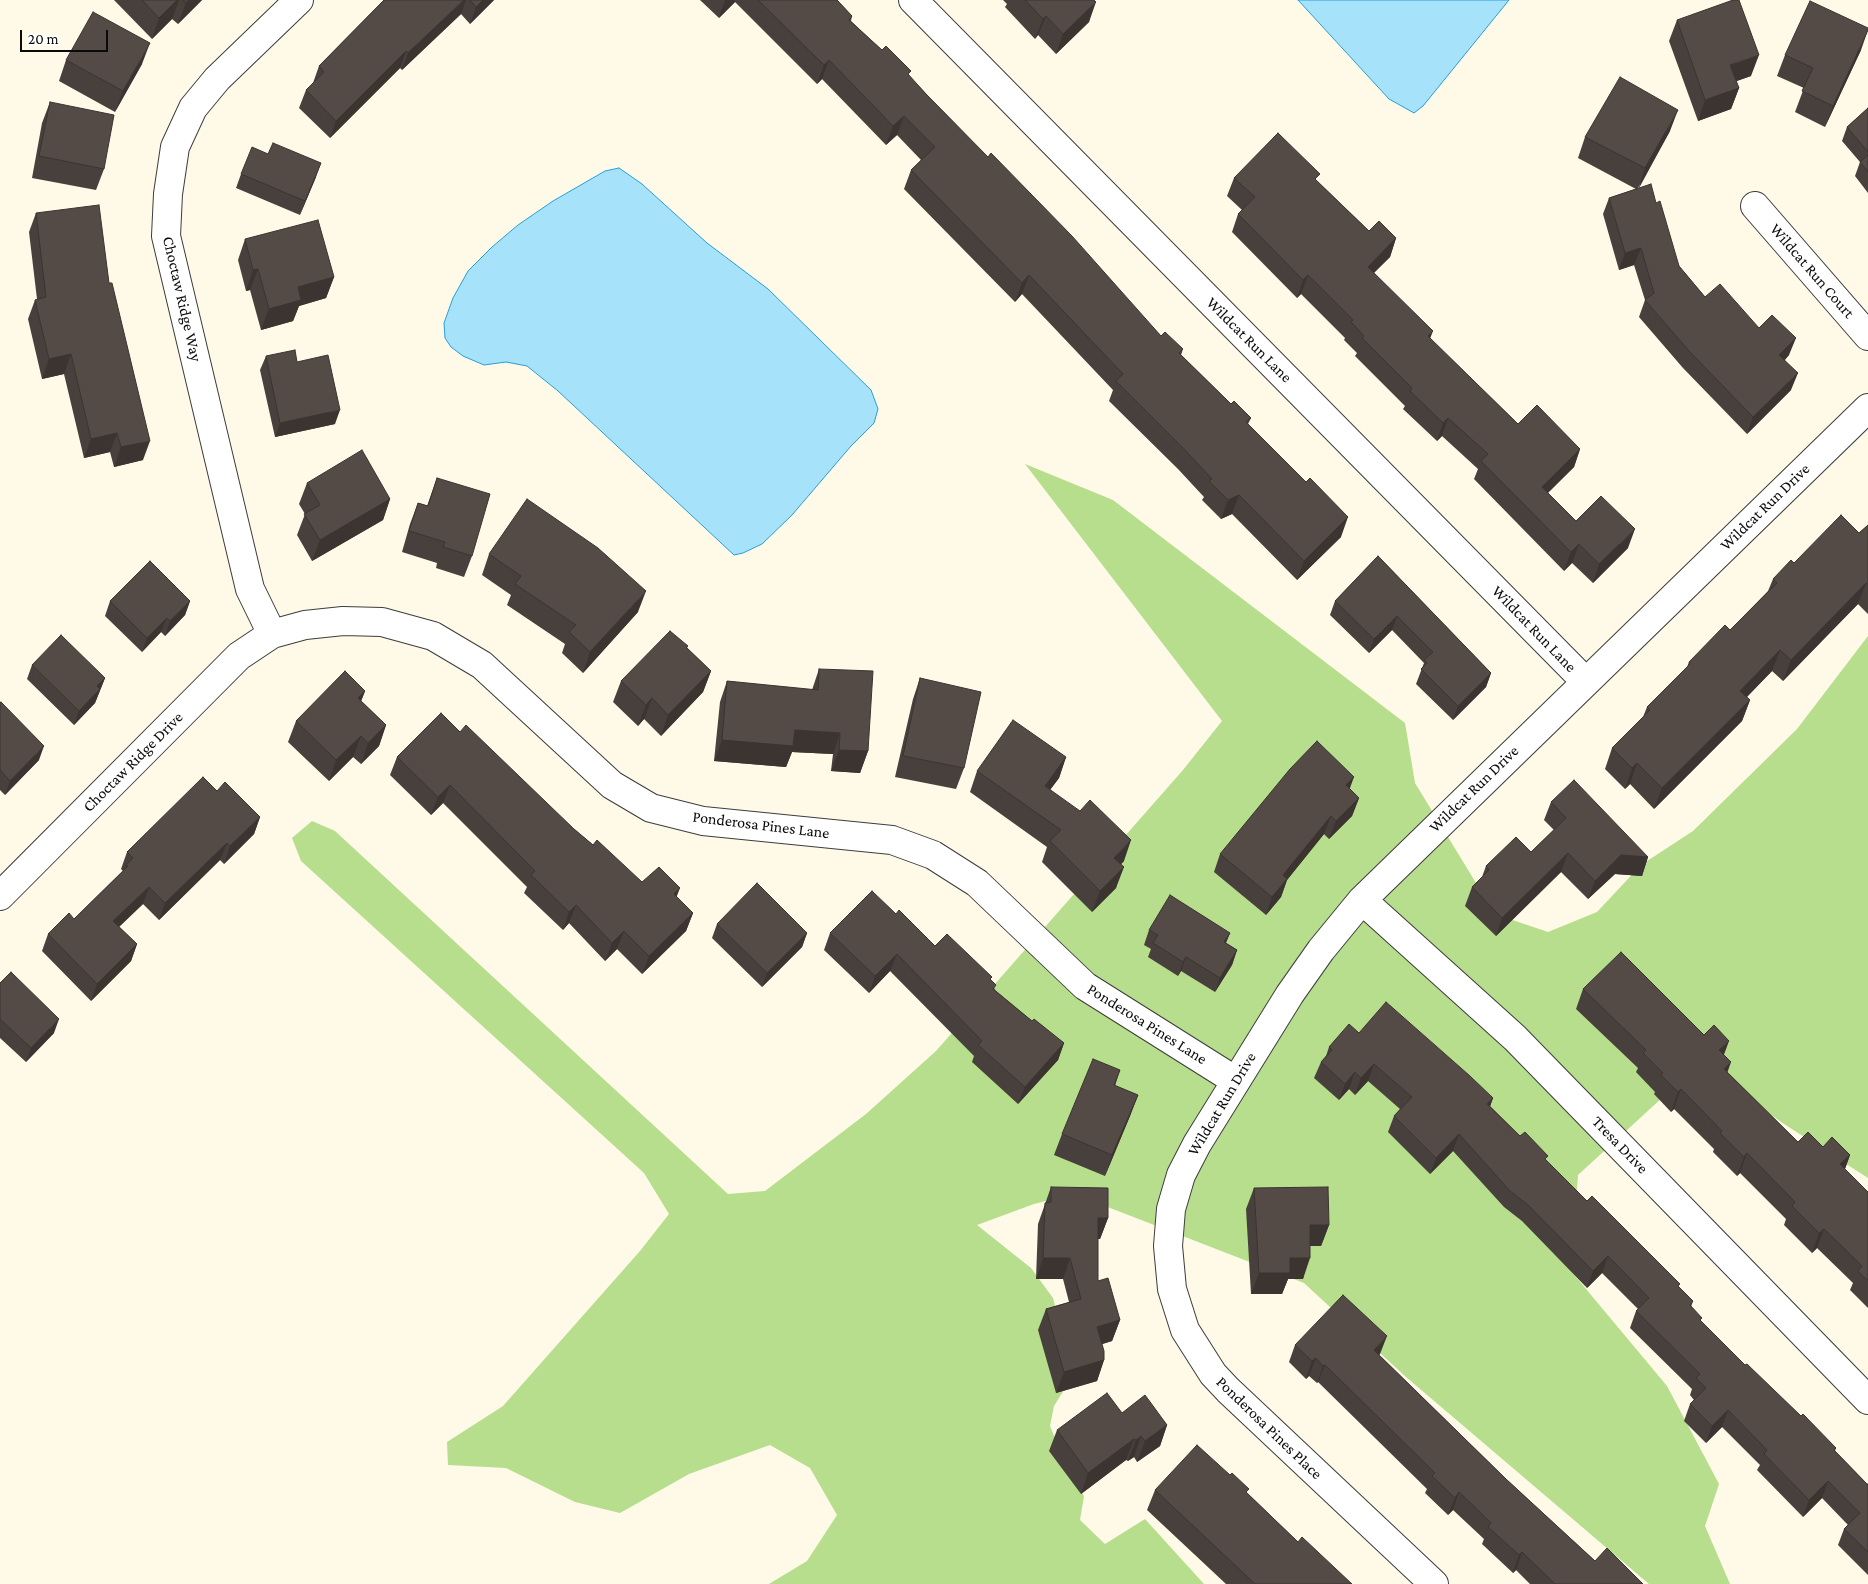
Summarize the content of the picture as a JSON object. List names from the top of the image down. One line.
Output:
{"streets":{"street":["Wildcat Run Court","Choctaw Ridge Way","Wildcat Run Lane","Wildcat Run Drive","Choctaw Ridge Drive","Ponderosa Pines Lane","Tresa Drive","Ponderosa Pines Place"]},"crossings":[["Choctaw Ridge Way","Choctaw Ridge Drive"],["Choctaw Ridge Way","Ponderosa Pines Lane"],["Wildcat Run Lane","Wildcat Run Drive"],["Wildcat Run Drive","Ponderosa Pines Lane"],["Wildcat Run Drive","Tresa Drive"],["Wildcat Run Drive","Ponderosa Pines Place"],["Choctaw Ridge Drive","Ponderosa Pines Lane"]],"scale_bar":"20 m"}
